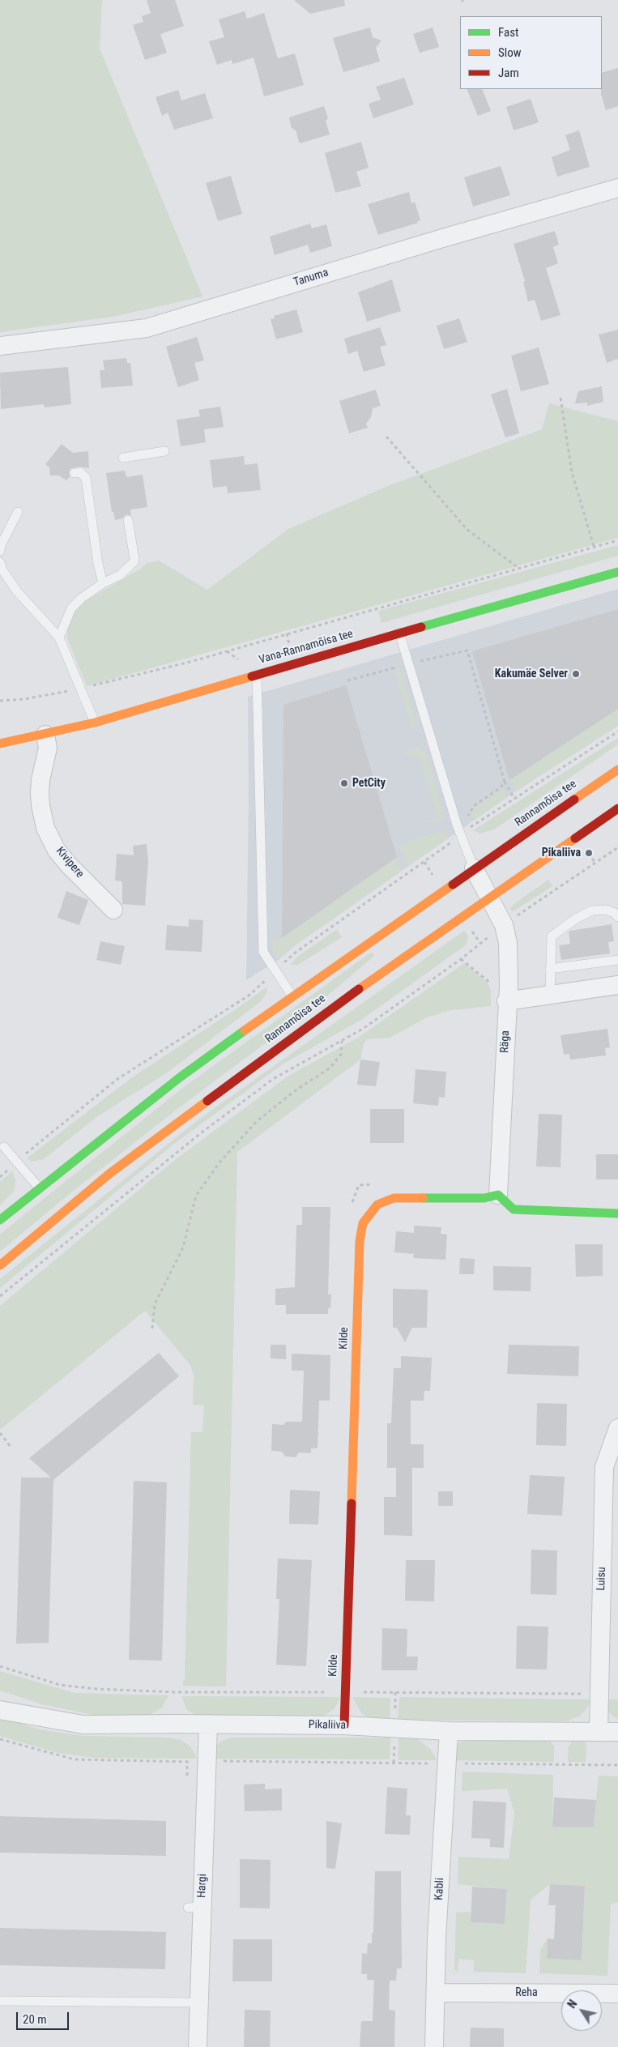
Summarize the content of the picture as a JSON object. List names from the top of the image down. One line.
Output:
{"streets":{"main road":["Vana-Rannamõisa tee","Rannamõisa tee","Kilde"],"street":["Tanuma","Kivipere","Räga","Luisu","Pikaliiva","Hargi","Kabli","Reha"]},"crossings":[["Vana-Rannamõisa tee","Kivipere"],["Rannamõisa tee","Räga"],["Räga","Kilde"],["Kilde","Pikaliiva"],["Luisu","Pikaliiva"],["Pikaliiva","Hargi"],["Pikaliiva","Kabli"],["Kabli","Reha"]],"places":["Kakumäe Selver","PetCity","Pikaliiva"],"legend":["Fast","Slow","Jam"],"scale_bar":"20 m","north":"top left"}
